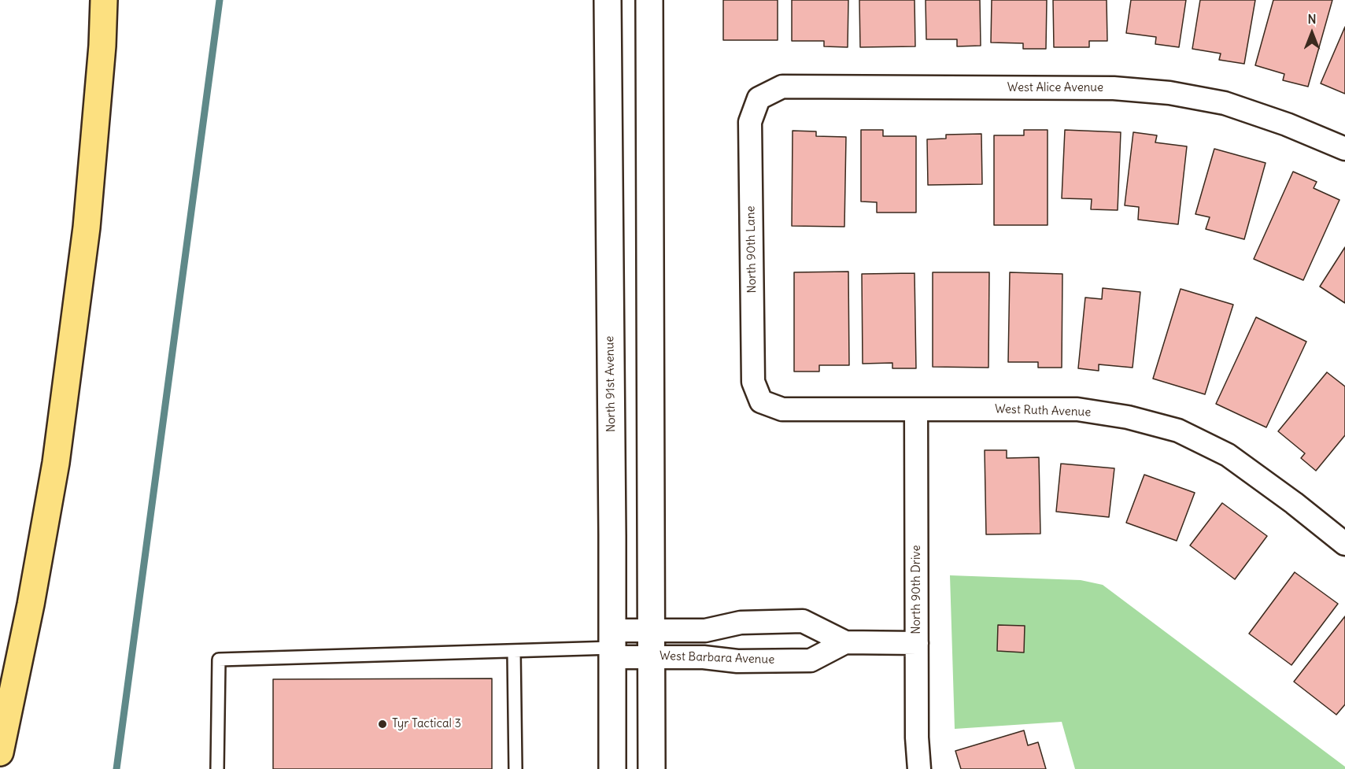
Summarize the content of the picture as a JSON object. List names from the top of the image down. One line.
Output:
{"streets":{"main road":["North 91st Avenue"],"street":["West Alice Avenue","North 90th Lane","West Ruth Avenue","North 90th Drive","West Barbara Avenue"]},"crossings":[["West Alice Avenue","North 90th Lane"],["North 90th Lane","West Ruth Avenue"],["North 91st Avenue","West Barbara Avenue"],["West Ruth Avenue","North 90th Drive"],["North 90th Drive","West Barbara Avenue"]],"places":["Tyr Tactical 3"],"north":"top"}
